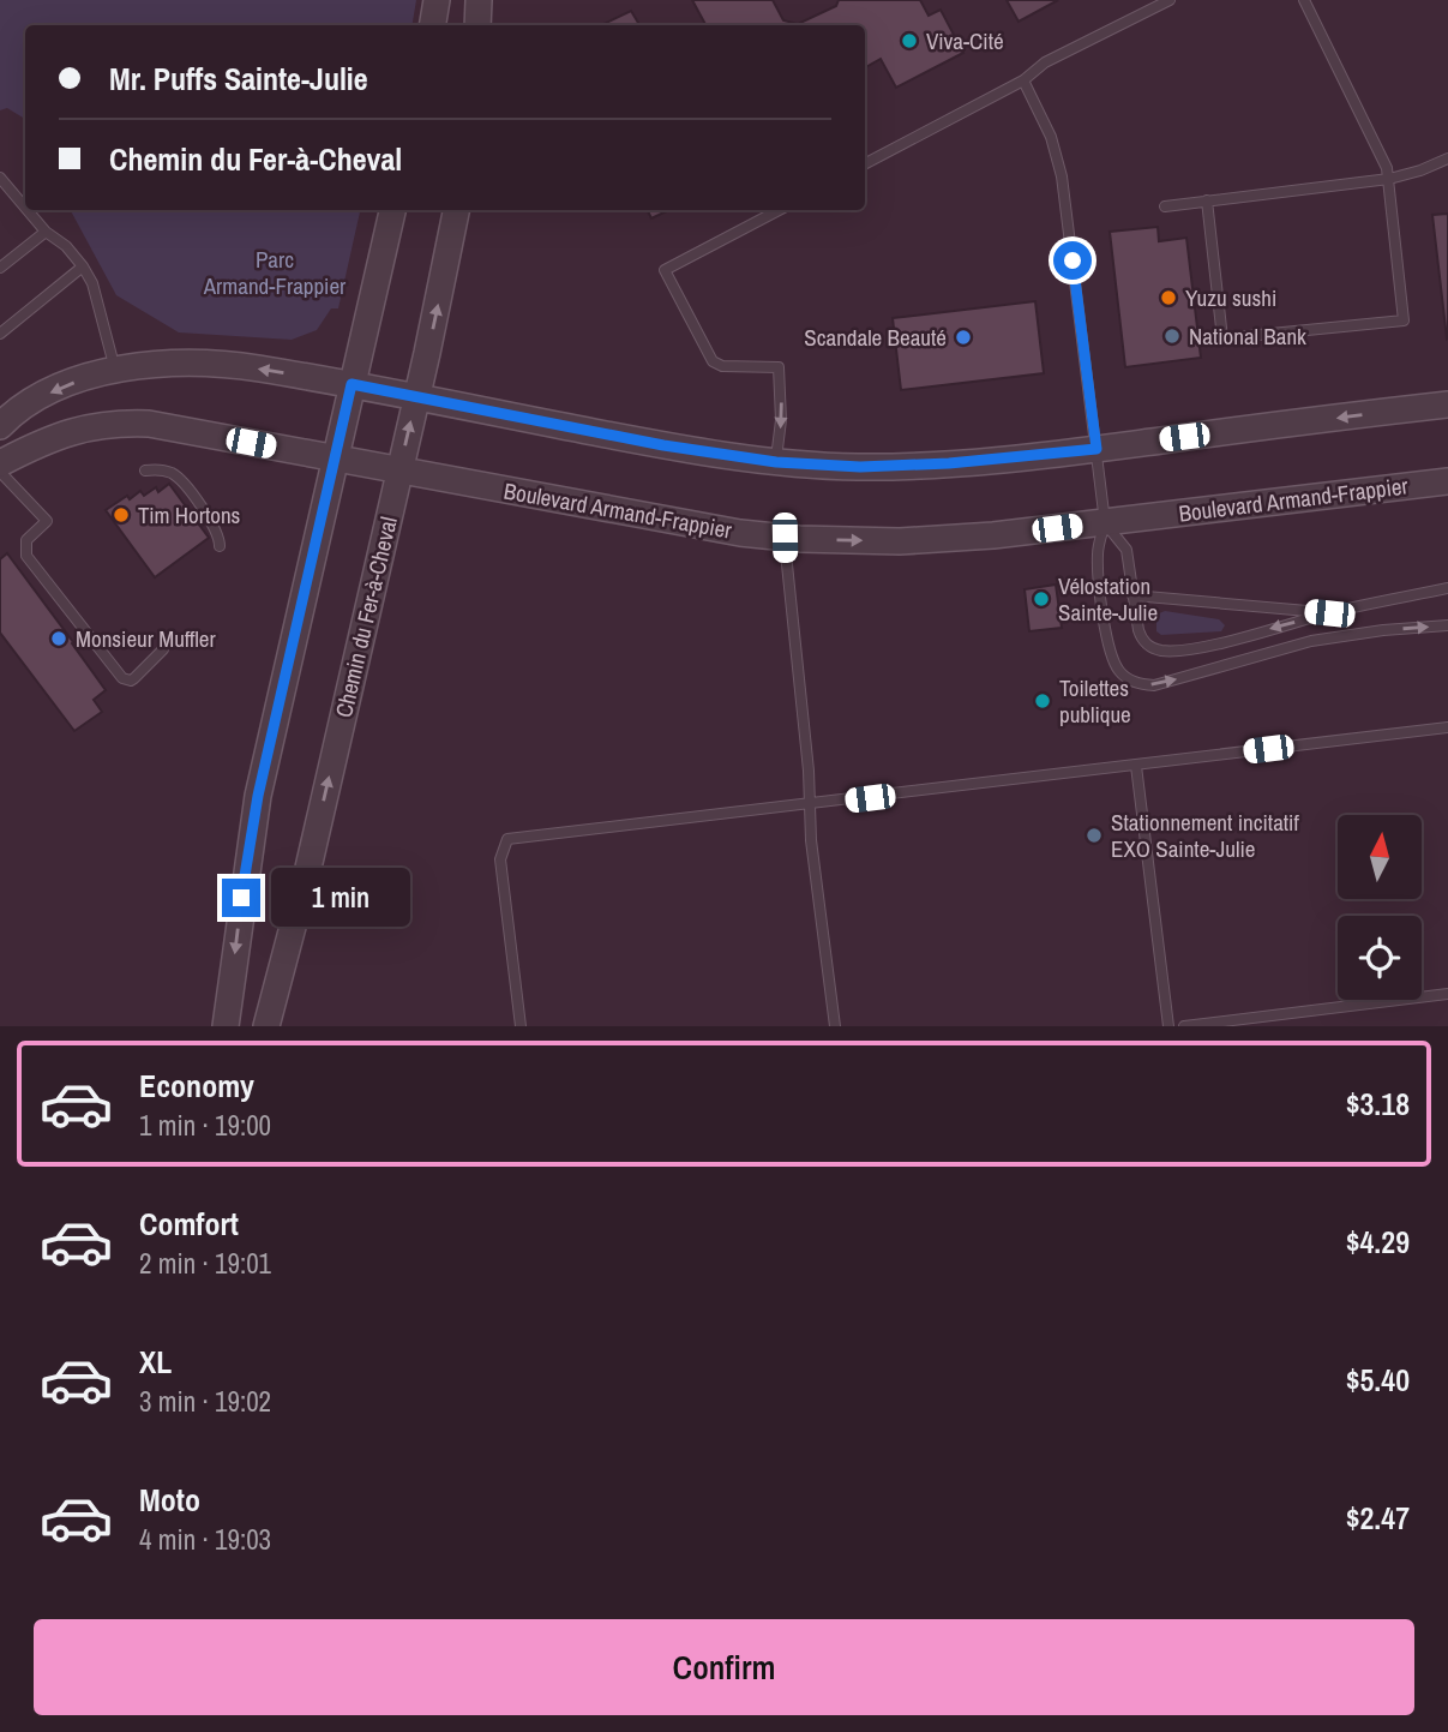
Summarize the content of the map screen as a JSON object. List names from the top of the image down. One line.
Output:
{"streets":{"street":["Boulevard Armand-Frappier","Chemin du Fer-à-Cheval"]},"crossings":[["Boulevard Armand-Frappier","Chemin du Fer-à-Cheval"]],"parks":["Parc Armand-Frappier"],"places":["Viva-Cité","Yuzu sushi","National Bank","Scandale Beauté","Tim Hortons","Vélostation Sainte-Julie","Monsieur Muffler","Toilettes publique","Stationnement incitatif EXO Sainte-Julie"],"north":"top","page":{"banner":["Mr. Puffs Sainte-Julie","Chemin du Fer-à-Cheval"],"bubble":"1 min","list":[{"name":"Economy","note":"1 min · 19:00","value":"$3.18"},{"name":"Comfort","note":"2 min · 19:01","value":"$4.29"},{"name":"XL","note":"3 min · 19:02","value":"$5.40"},{"name":"Moto","note":"4 min · 19:03","value":"$2.47"}],"buttons":"Confirm"}}
